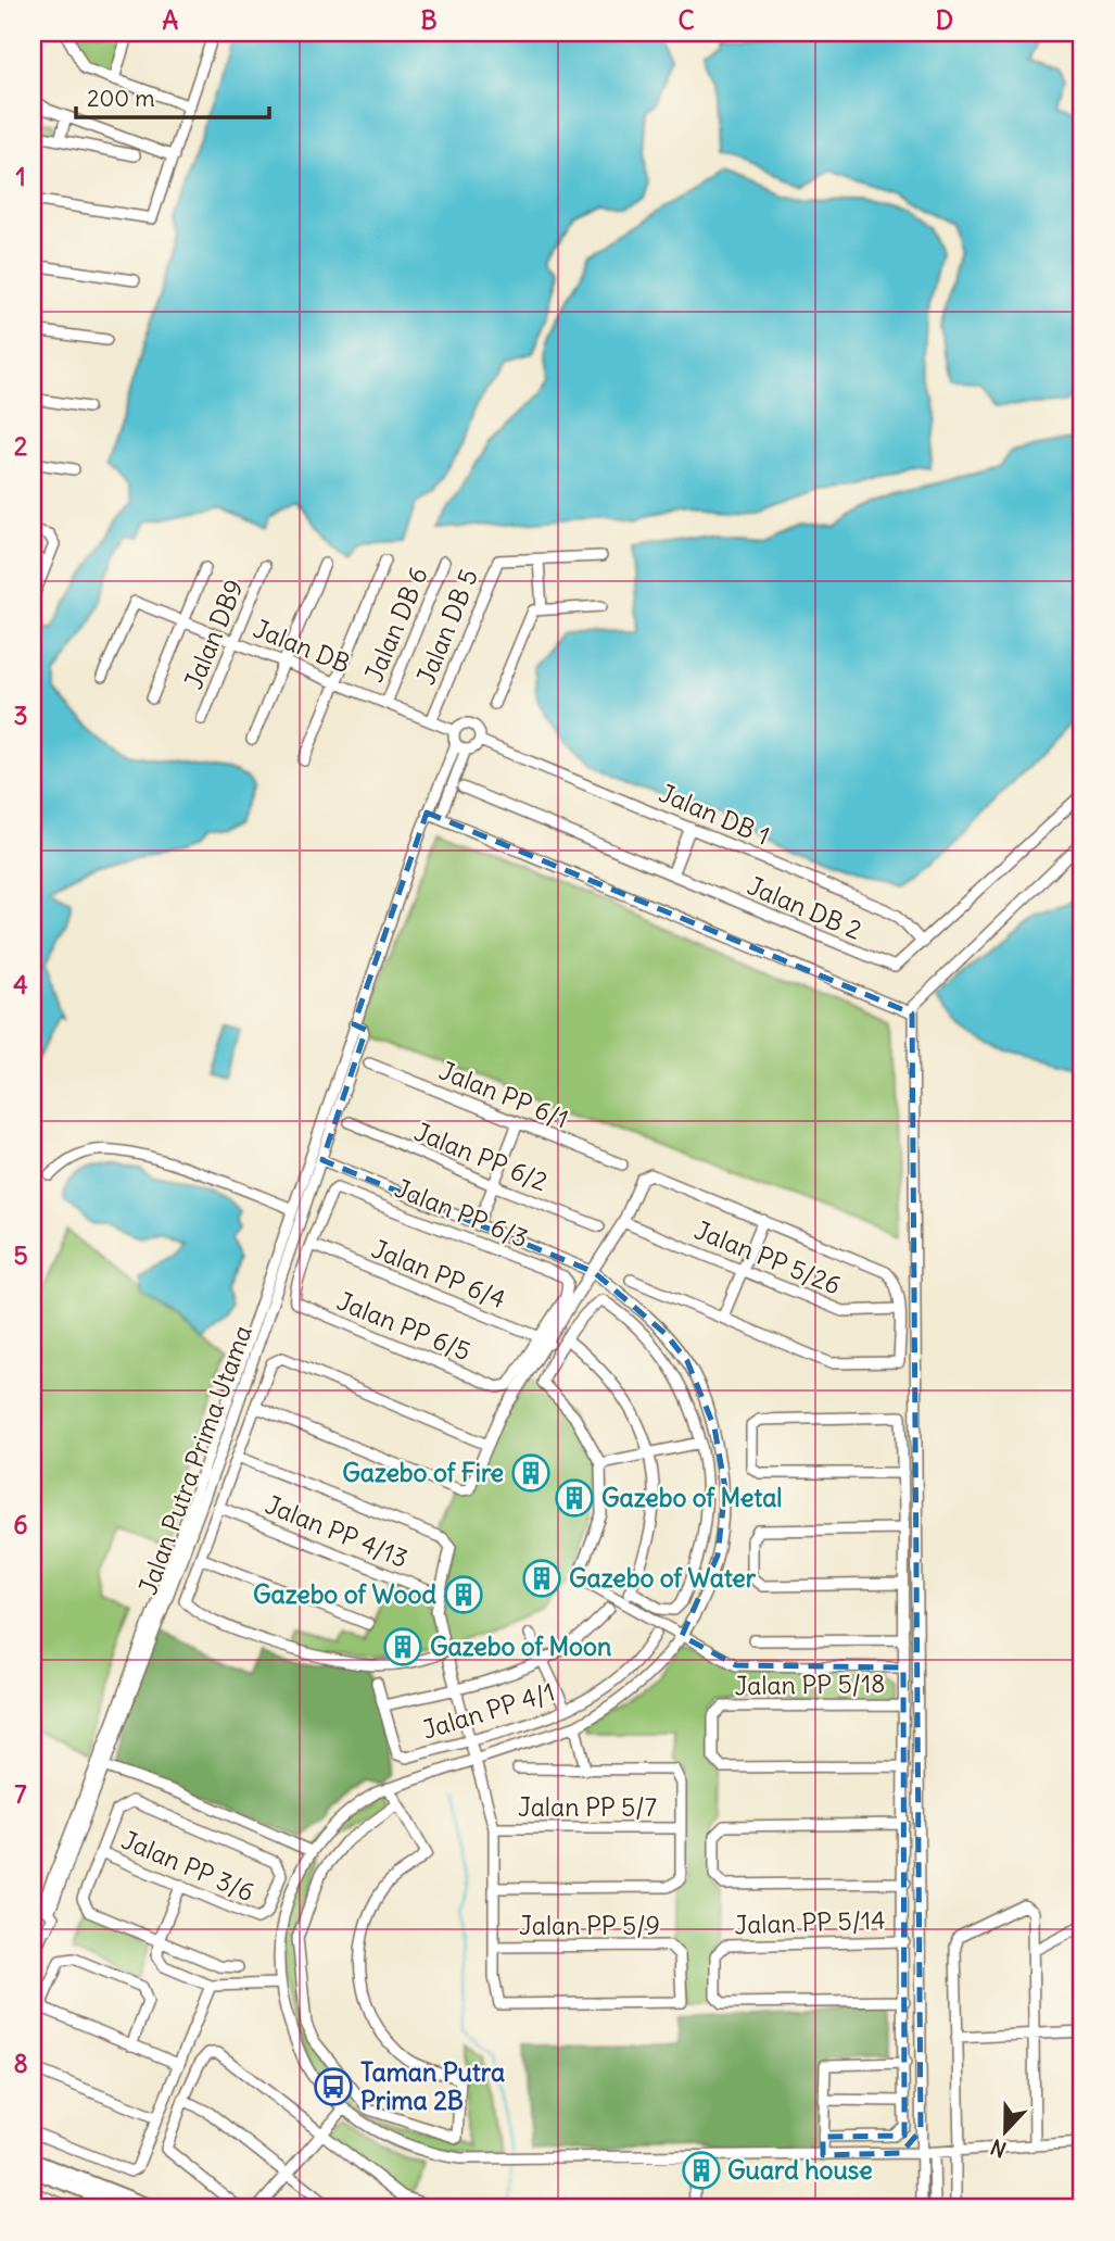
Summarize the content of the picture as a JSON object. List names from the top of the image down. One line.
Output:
{"streets":{"street":["Jalan DB 6","Jalan DB 5","Jalan DB9","Jalan DB","Jalan DB 1","Jalan DB 2","Jalan PP 6/1","Jalan PP 6/2","Jalan PP 6/3","Jalan PP 5/26","Jalan PP 6/4","Jalan PP 6/5","Jalan Putra Prima Utama","Jalan PP 4/13","Jalan PP 5/18","Jalan PP 4/1","Jalan PP 5/7","Jalan PP 3/6","Jalan PP 5/14","Jalan PP 5/9"]},"crossings":[["Jalan DB 6","Jalan DB"],["Jalan DB 5","Jalan DB"],["Jalan DB9","Jalan DB"],["Jalan DB","Jalan DB 1"],["Jalan DB 1","Jalan DB 2"],["Jalan PP 6/3","Jalan PP 6/4"],["Jalan PP 6/3","Jalan PP 6/5"],["Jalan PP 6/4","Jalan PP 6/5"]],"places":{"building":["Gazebo of Fire","Gazebo of Metal","Gazebo of Water","Gazebo of Wood","Gazebo of Moon","Guard house"],"bus stop":["Taman Putra Prima 2B"]},"scale_bar":"200 m","north":"bottom","grid":{"columns":["A","B","C","D"],"rows":["1","2","3","4","5","6","7","8"]}}
